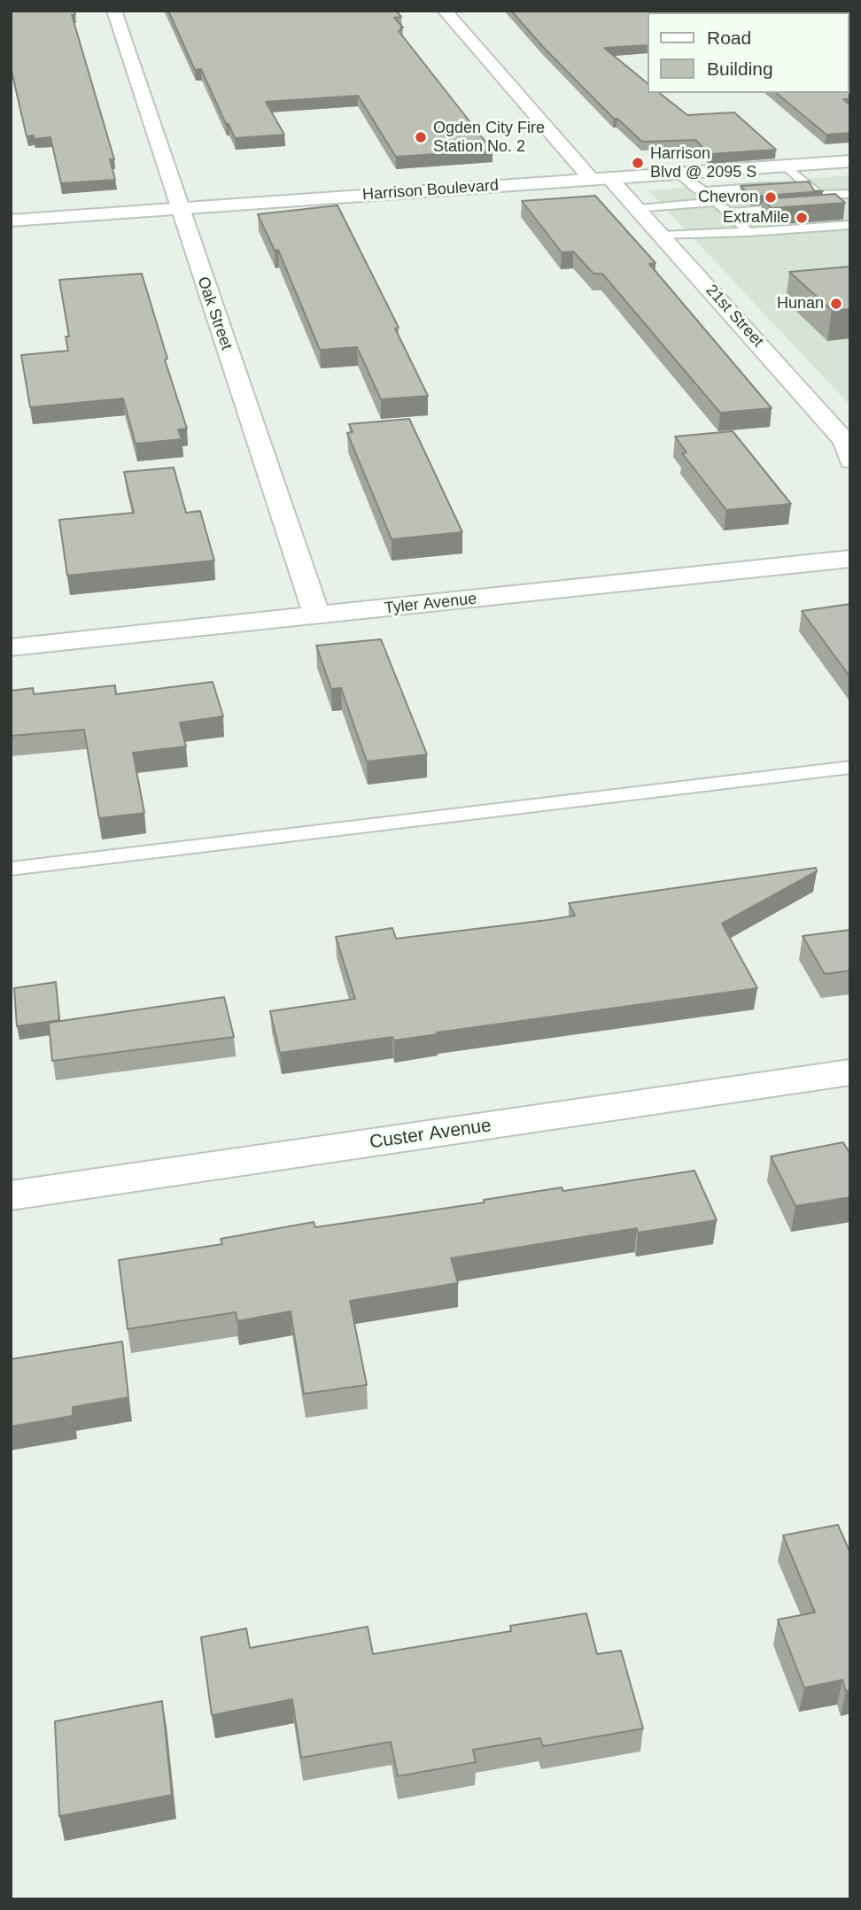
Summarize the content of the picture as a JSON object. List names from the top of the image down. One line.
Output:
{"streets":{"street":["Harrison Boulevard","Oak Street","21st Street","Tyler Avenue","Custer Avenue"]},"crossings":[["Harrison Boulevard","Oak Street"],["Harrison Boulevard","21st Street"],["Oak Street","Tyler Avenue"]],"places":["Ogden City Fire Station No. 2","Harrison Blvd @ 2095 S","Chevron","ExtraMile","Hunan"],"legend":["Road","Building"]}
